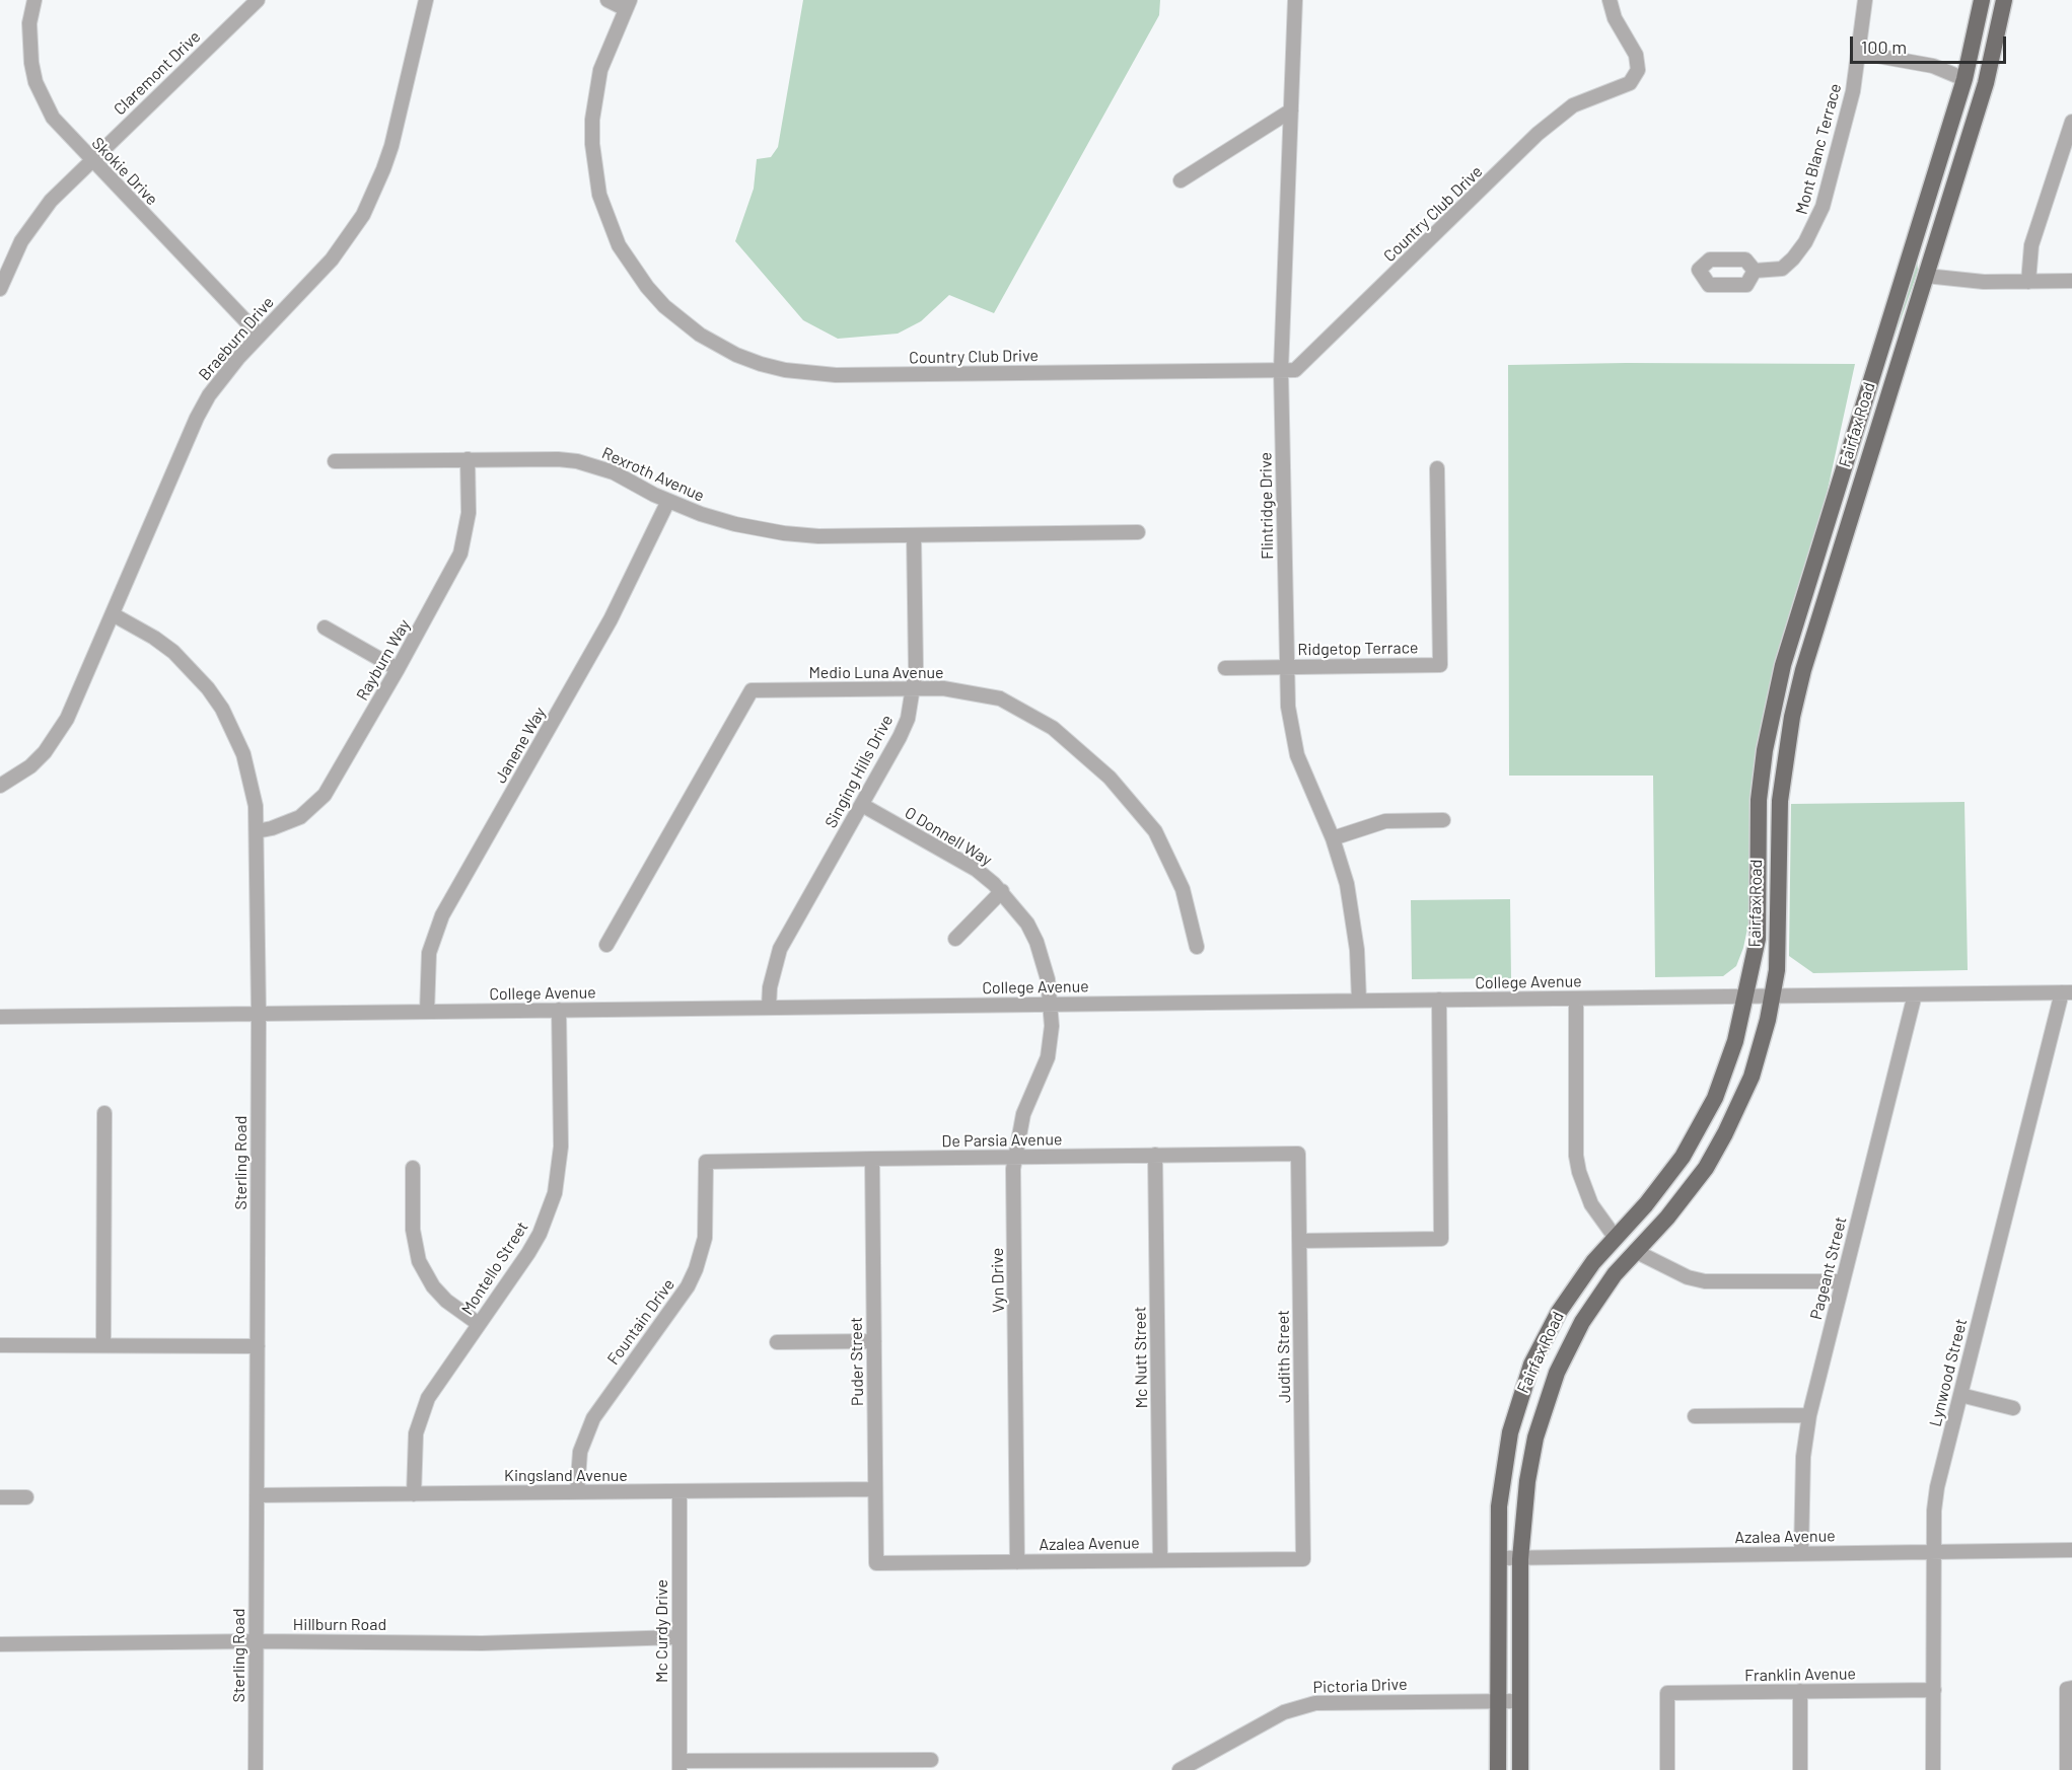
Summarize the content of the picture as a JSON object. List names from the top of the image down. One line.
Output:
{"streets":{"main road":["Fairfax Road"],"street":["Claremont Drive","Mont Blanc Terrace","Skokie Drive","Country Club Drive","Braeburn Drive","Rexroth Avenue","Flintridge Drive","Ridgetop Terrace","Rayburn Way","Medio Luna Avenue","Janene Way","Singing Hills Drive","O Donnell Way","College Avenue","De Parsia Avenue","Sterling Road","Montello Street","Pageant Street","Vyn Drive","Fountain Drive","Judith Street","Mc Nutt Street","Puder Street","Lynwood Street","Kingsland Avenue","Azalea Avenue","Hillburn Road","Mc Curdy Drive","Franklin Avenue","Pictoria Drive"]},"crossings":[["Claremont Drive","Skokie Drive"],["Skokie Drive","Braeburn Drive"],["Country Club Drive","Flintridge Drive"],["Braeburn Drive","Sterling Road"],["Fairfax Road","College Avenue"],["Fairfax Road","Azalea Avenue"],["Fairfax Road","Pictoria Drive"],["Rexroth Avenue","Rayburn Way"],["Rexroth Avenue","Janene Way"],["Rexroth Avenue","Singing Hills Drive"],["Flintridge Drive","Ridgetop Terrace"],["Flintridge Drive","College Avenue"],["Rayburn Way","Sterling Road"],["Medio Luna Avenue","Singing Hills Drive"],["Janene Way","College Avenue"],["Singing Hills Drive","O Donnell Way"],["Singing Hills Drive","College Avenue"],["O Donnell Way","College Avenue"],["O Donnell Way","Vyn Drive"],["College Avenue","Sterling Road"],["College Avenue","Montello Street"],["College Avenue","Pageant Street"],["College Avenue","Vyn Drive"],["College Avenue","Lynwood Street"],["De Parsia Avenue","Vyn Drive"],["De Parsia Avenue","Fountain Drive"],["De Parsia Avenue","Judith Street"],["De Parsia Avenue","Mc Nutt Street"],["De Parsia Avenue","Puder Street"],["Sterling Road","Kingsland Avenue"],["Sterling Road","Hillburn Road"],["Montello Street","Kingsland Avenue"],["Pageant Street","Azalea Avenue"],["Vyn Drive","Azalea Avenue"],["Fountain Drive","Kingsland Avenue"],["Judith Street","Azalea Avenue"],["Mc Nutt Street","Azalea Avenue"],["Puder Street","Kingsland Avenue"],["Puder Street","Azalea Avenue"],["Lynwood Street","Azalea Avenue"],["Lynwood Street","Franklin Avenue"],["Kingsland Avenue","Mc Curdy Drive"],["Hillburn Road","Mc Curdy Drive"]],"scale_bar":"100 m"}
